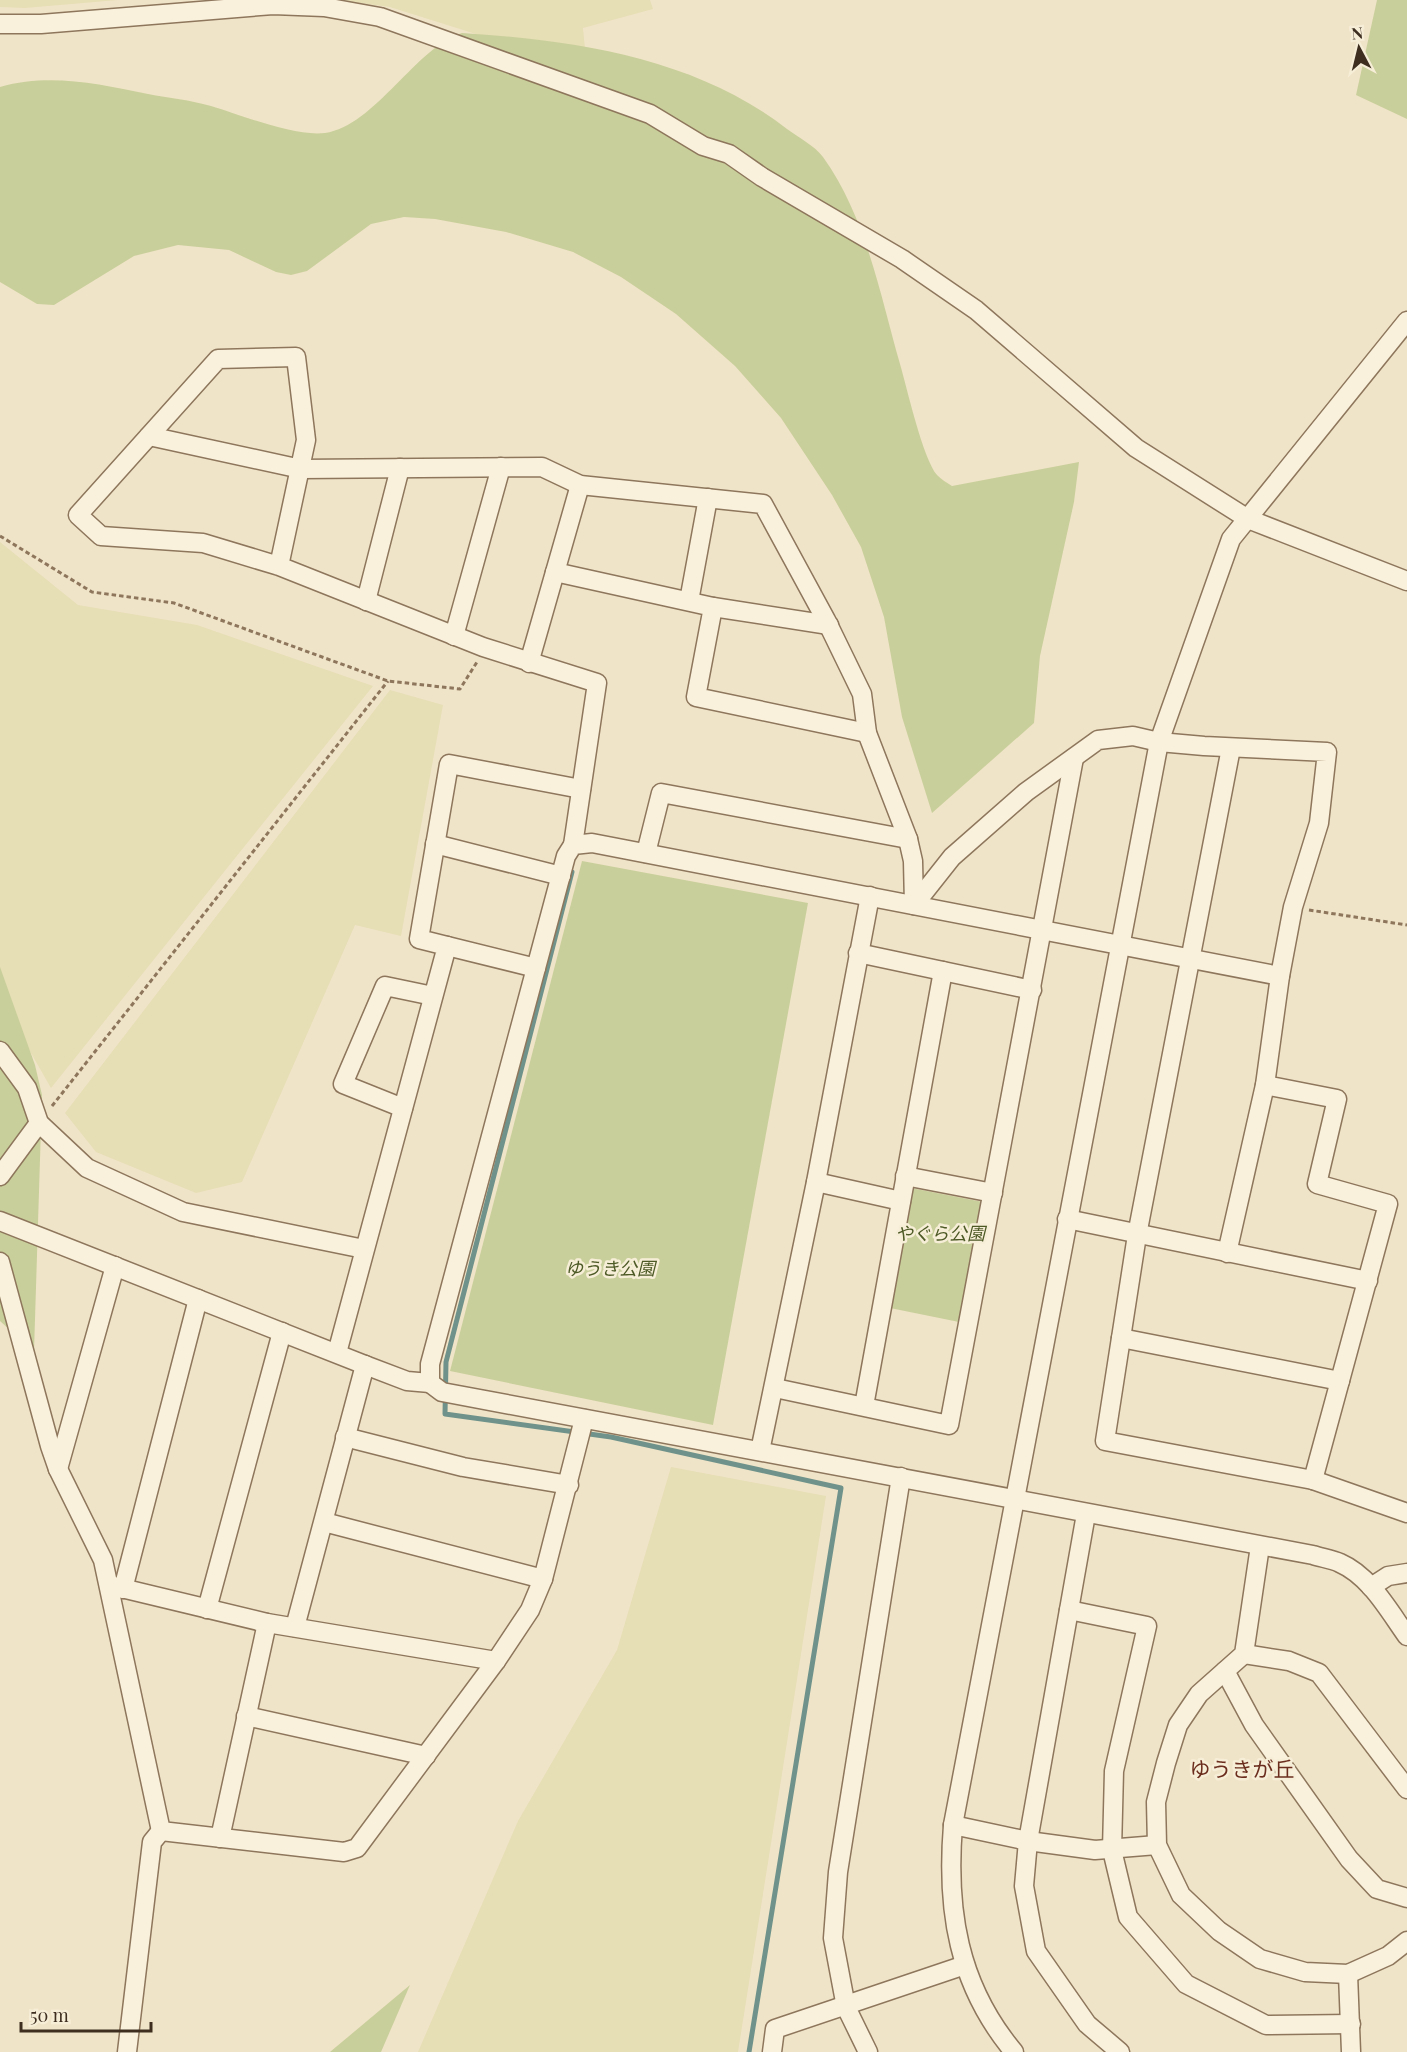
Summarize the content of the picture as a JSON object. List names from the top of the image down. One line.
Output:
{"districts":["ゆうきが丘"],"parks":["やぐら公園","ゆうき公園"],"scale_bar":"50 m","north":"top"}
